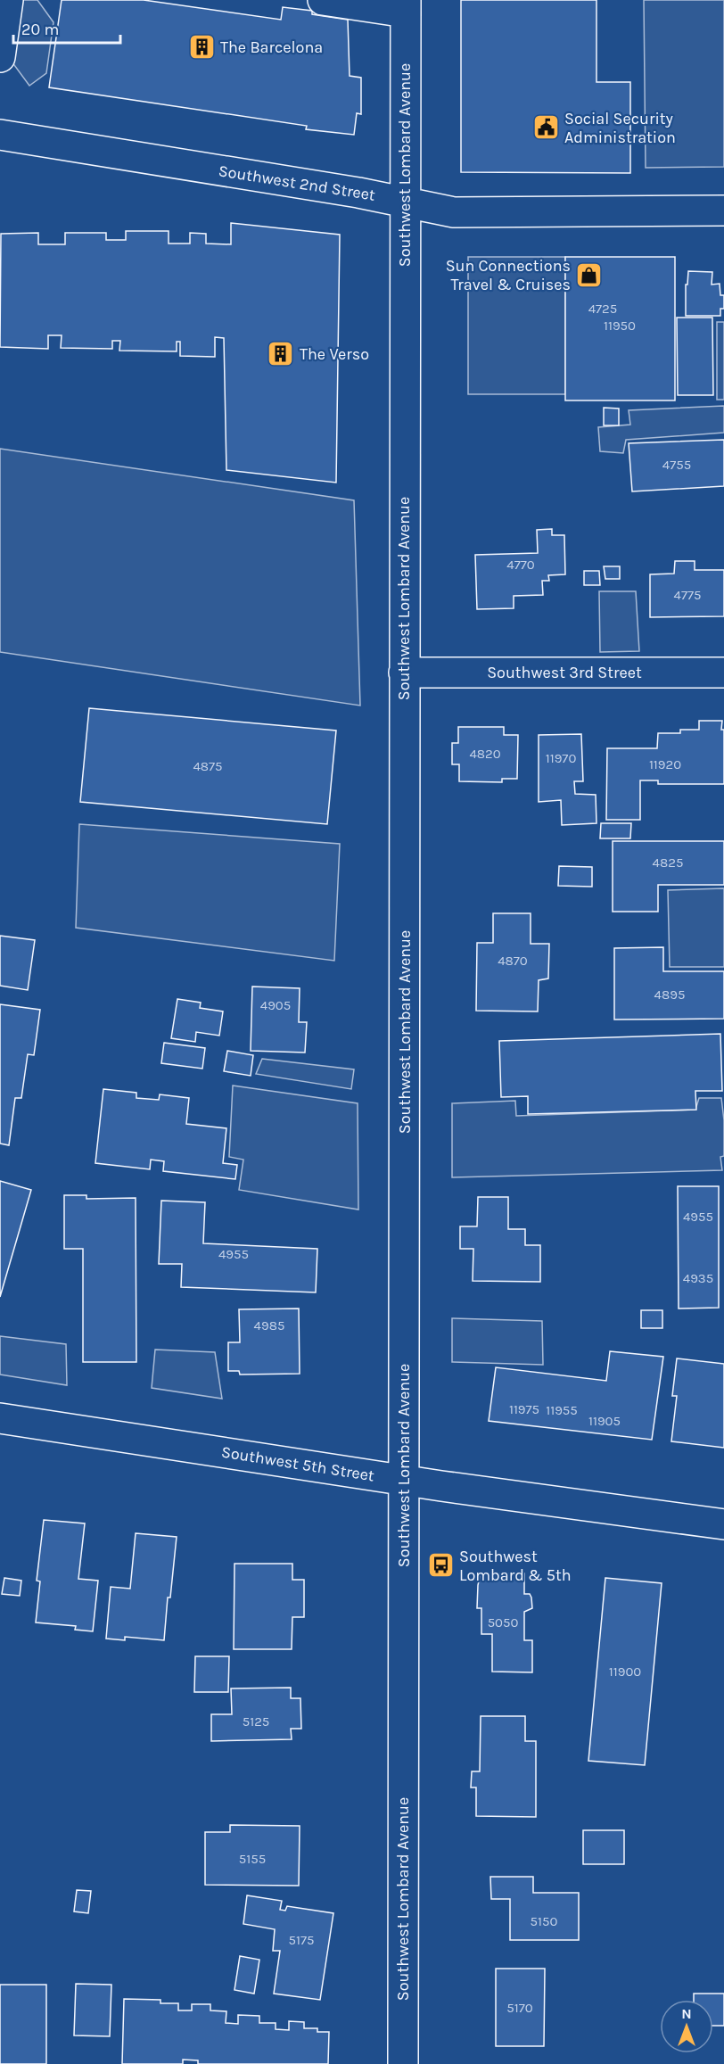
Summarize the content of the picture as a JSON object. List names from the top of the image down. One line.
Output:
{"streets":{"street":["Southwest Lombard Avenue","Southwest 2nd Street","Southwest 3rd Street","Southwest 5th Street"]},"crossings":[["Southwest Lombard Avenue","Southwest 2nd Street"],["Southwest Lombard Avenue","Southwest 3rd Street"],["Southwest Lombard Avenue","Southwest 5th Street"]],"places":{"building":["The Barcelona","The Verso"],"public building":["Social Security Administration"],"shop":["Sun Connections Travel & Cruises"],"bus stop":["Southwest Lombard & 5th"]},"house_numbers":["4725","11950","4755","4770","4775","4820","11970","11920","4875","4825","4870","4895","4905","4955","4955","4935","4985","11975","11955","11905","5050","11900","5125","5155","5150","5175","5170"],"scale_bar":"20 m","north":"top"}
